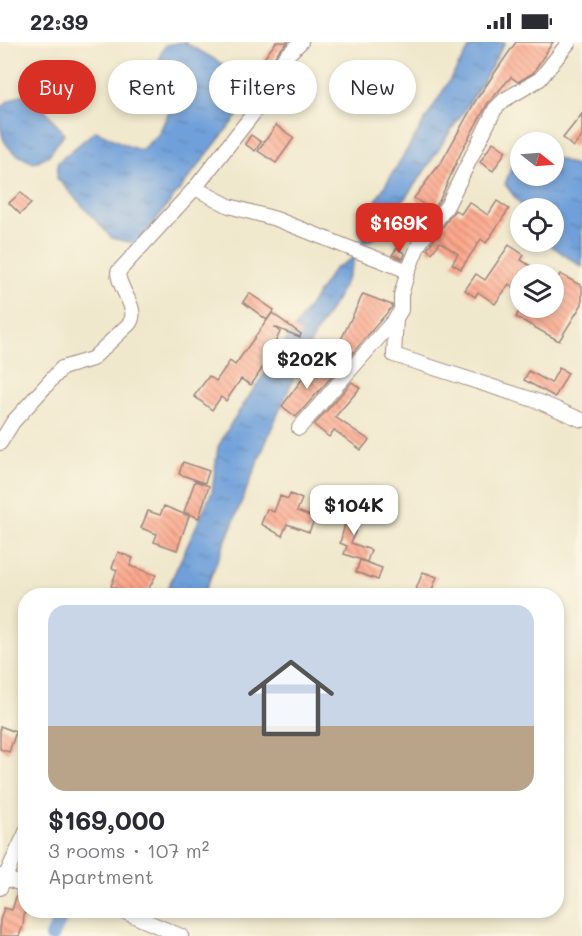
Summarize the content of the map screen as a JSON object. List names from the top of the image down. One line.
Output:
{"north":"right","page":{"status":"22:39","chip":["Buy","Rent","Filters","New"],"price":["$169K","$202K","$104K"],"list":[{"name":"$169,000","note":"3 rooms · 107 m² · Apartment"}]}}
